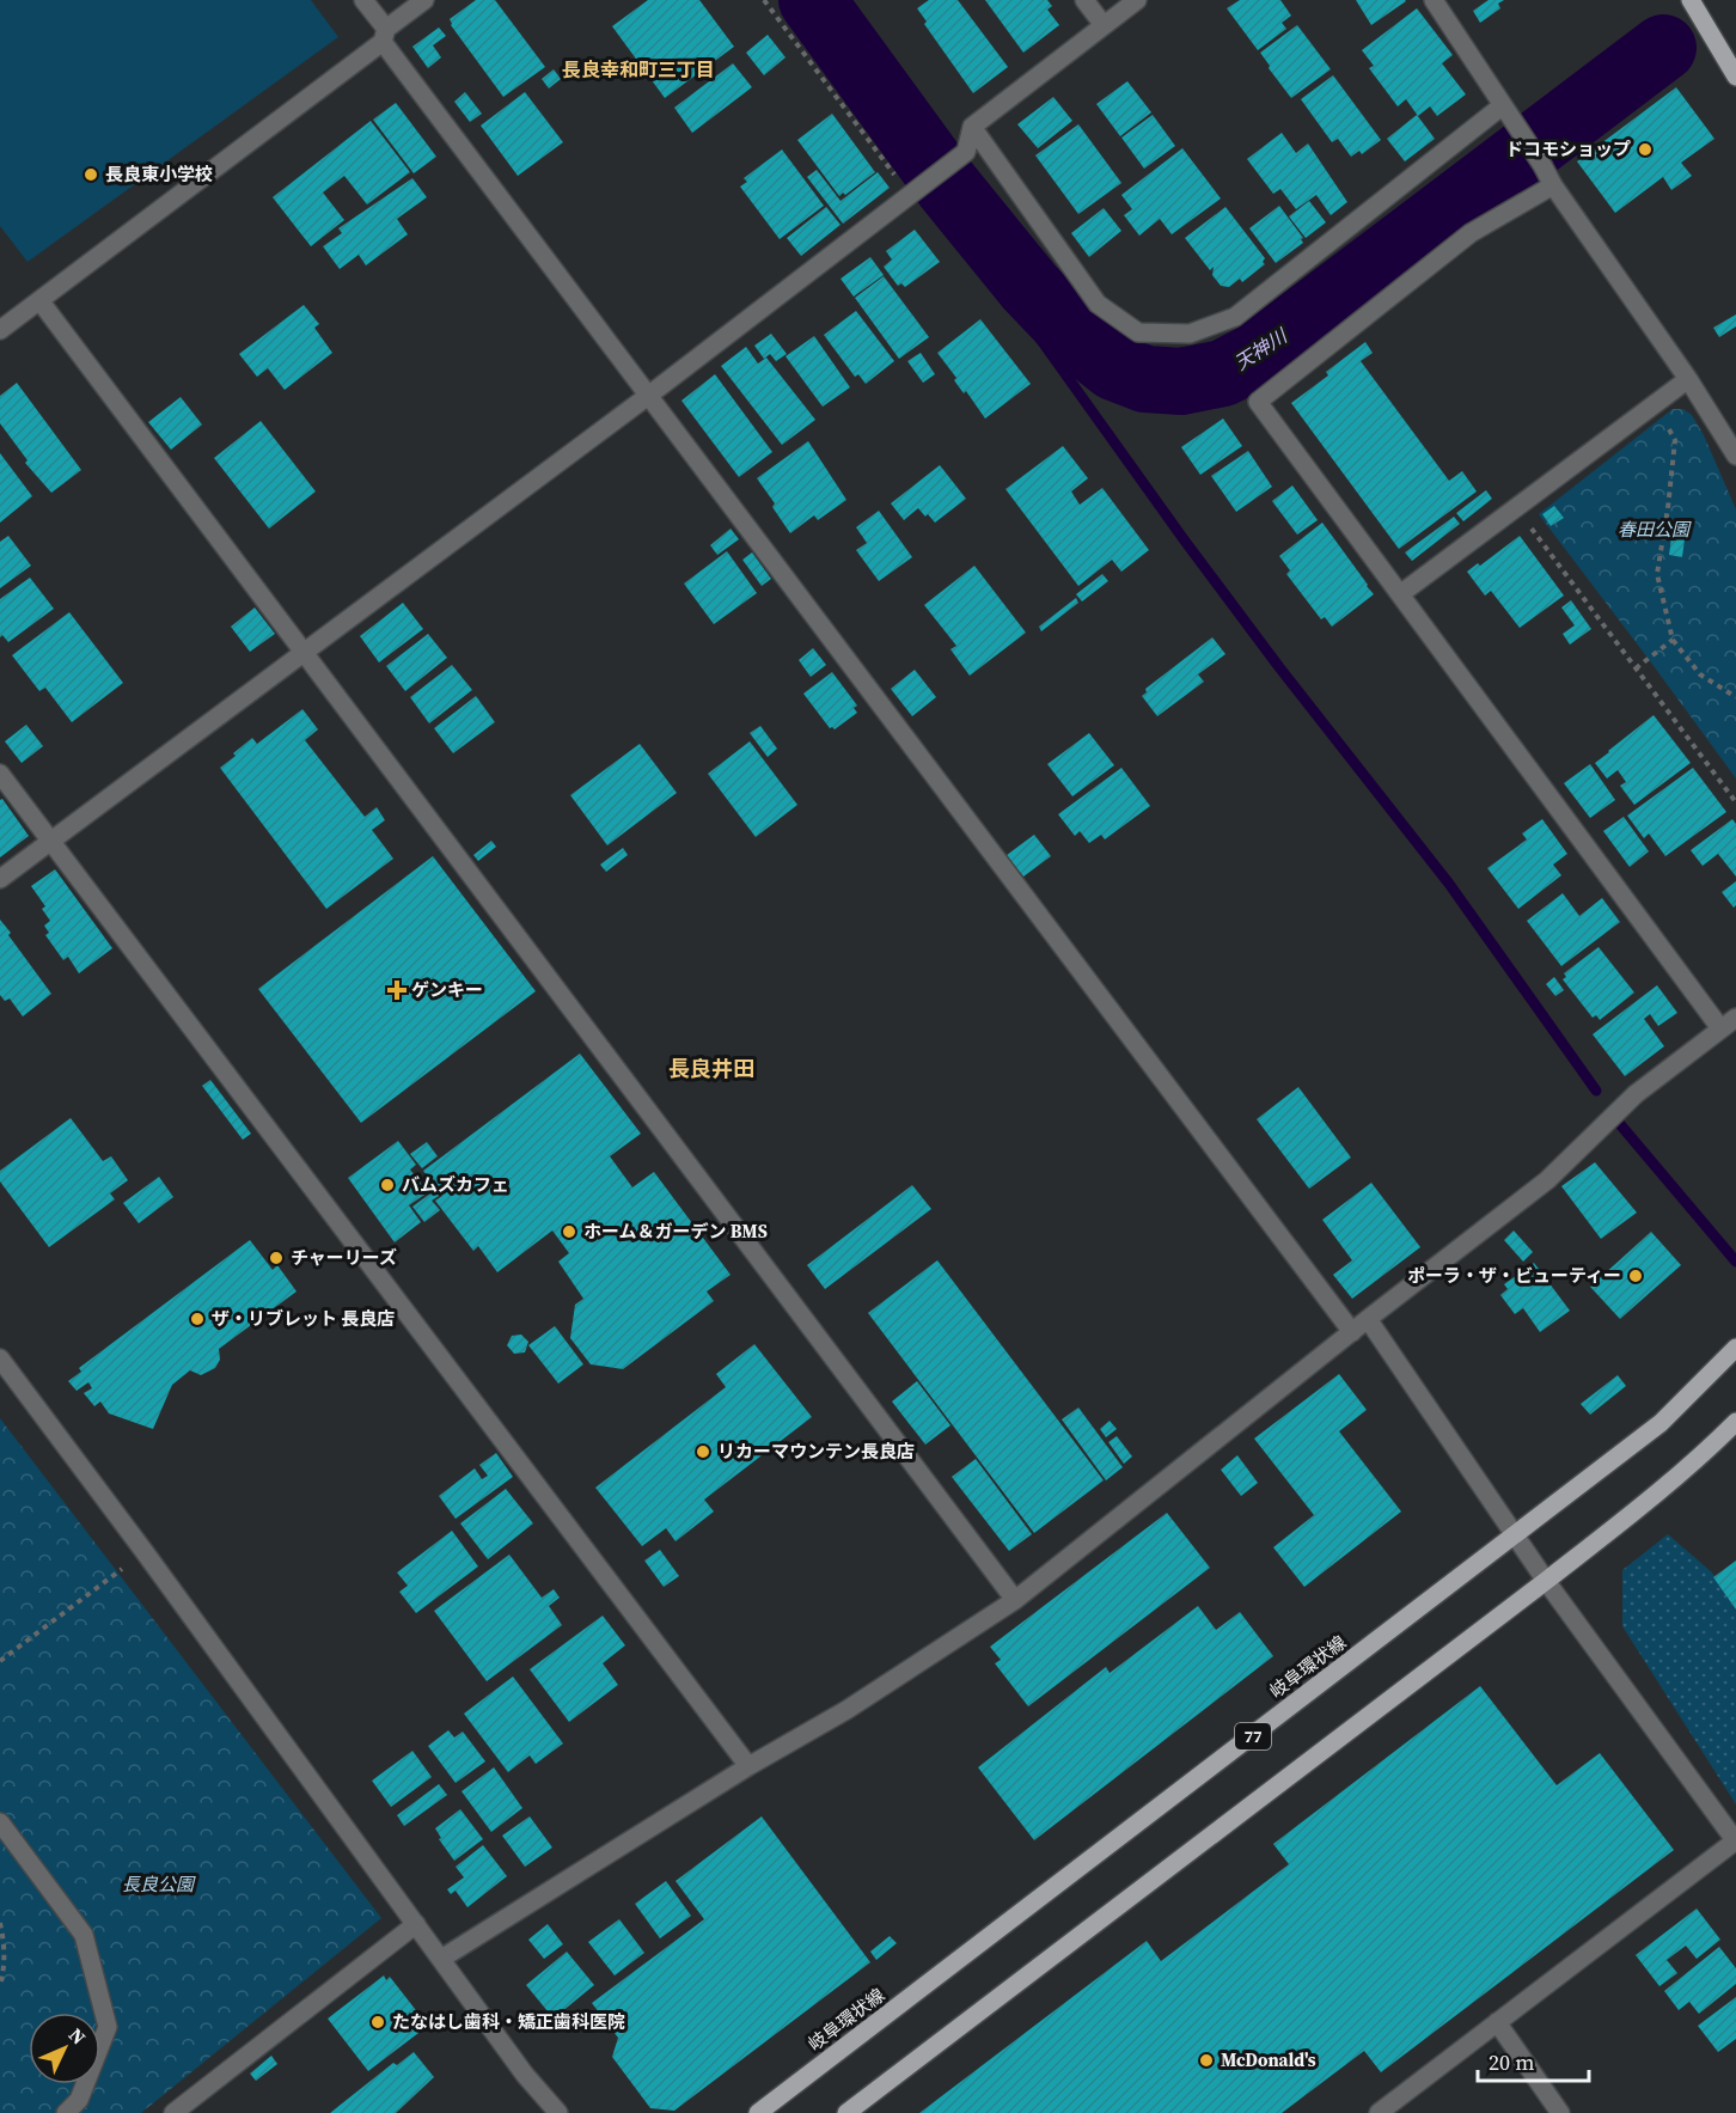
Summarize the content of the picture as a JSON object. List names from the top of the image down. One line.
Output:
{"streets":{"main road":["岐阜環状線","77"]},"districts":["長良幸和町三丁目","長良井田"],"water":["天神川"],"parks":["春田公園","長良公園"],"places":{"other":["ドコモショップ","長良東小学校","バムズカフェ","ホーム＆ガーデン BMS","チャーリーズ","ポーラ・ザ・ビューティー","ザ・リブレット 長良店","リカーマウンテン長良店","たなはし歯科・矯正歯科医院","McDonald's"],"health":["ゲンキー"]},"scale_bar":"20 m","north":"top right"}
